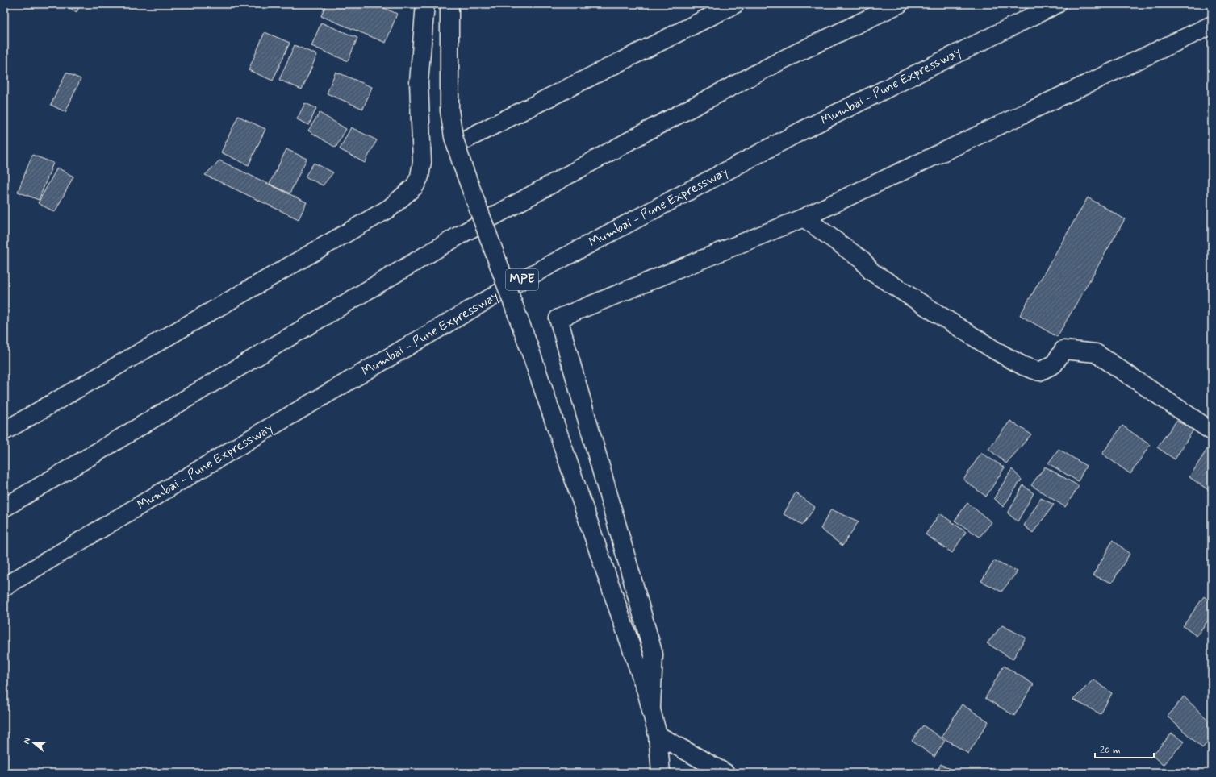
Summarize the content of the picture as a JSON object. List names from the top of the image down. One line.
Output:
{"streets":{"main road":["Mumbai - Pune Expressway","MPE"]},"scale_bar":"20 m","north":"left"}
